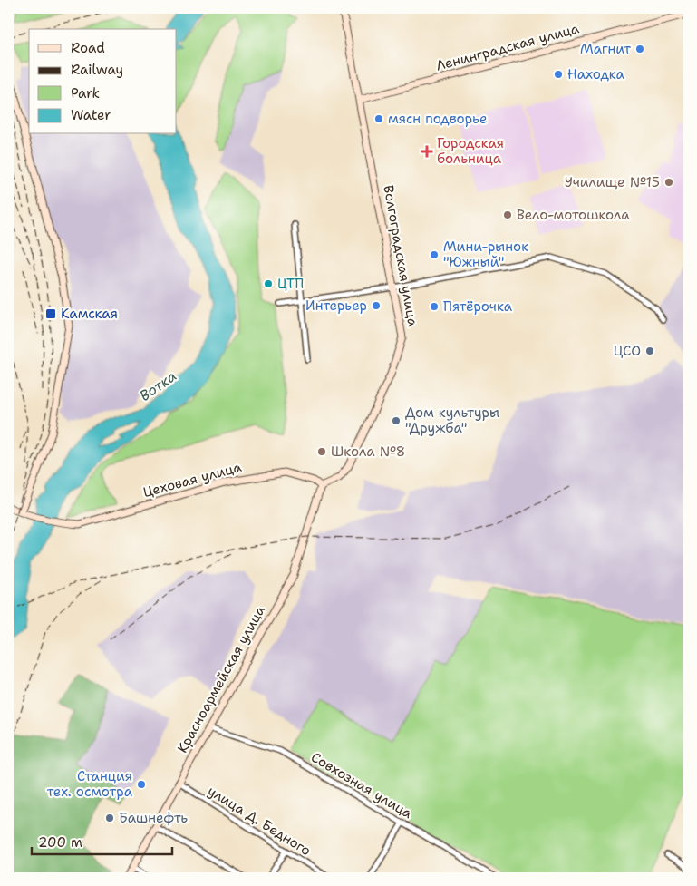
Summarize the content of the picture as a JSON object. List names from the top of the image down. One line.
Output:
{"streets":{"main road":["Ленинградская улица","Волгоградская улица","Цеховая улица","Красноармейская улица"],"street":["Совхозная улица","улица Д. Бедного"]},"crossings":[["Ленинградская улица","Волгоградская улица"],["Волгоградская улица","Цеховая улица"],["Волгоградская улица","Красноармейская улица"],["Цеховая улица","Красноармейская улица"],["Красноармейская улица","Совхозная улица"],["Красноармейская улица","улица Д. Бедного"]],"water":["Вотка"],"places":{"other":["Магнит","Находка","мясн подворье","Училище №15","Вело-мотошкола","Мини-рынок \"Южный\"","ЦТП","Интерьер","Пятёрочка","ЦСО","Дом культуры \"Дружба\"","Школа №8","Станция тех. осмотра","Башнефть"],"health":["Городская больница"],"transit":["Камская"]},"legend":["Road","Railway","Park","Water"],"scale_bar":"200 m"}
